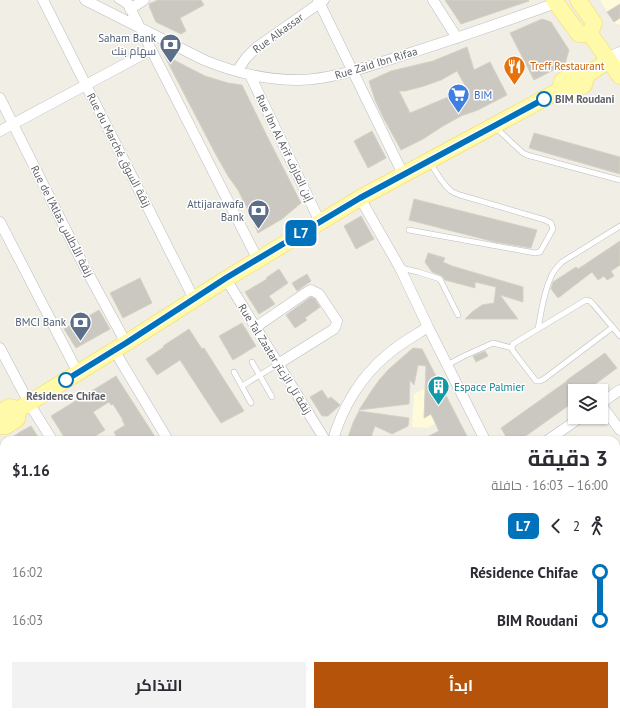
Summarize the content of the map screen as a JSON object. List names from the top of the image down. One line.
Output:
{"streets":{"street":["Rue Alkassar","Rue Zaid Ibn Rifaa","Rue Ibn Al Arif إبن العارف","Rue du Marché زنقة السوق","Rue de l'Atlas زنقة الأطلس","Rue Tal Zaatar زنقة تل الزعتر"]},"crossings":[["Rue Alkassar","Rue Zaid Ibn Rifaa"],["Rue Zaid Ibn Rifaa","Rue Ibn Al Arif إبن العارف"]],"places":{"bank":["Saham Bank سهام بنك","Attijarawafa Bank","BMCI Bank"],"restaurant":["Treff Restaurant"],"other":["BIM Roudani","Résidence Chifae"],"supermarket":["BIM"],"building":["Espace Palmier"]},"lines":["bus line L7"],"page":{"on_map":"L7","heading":["3 دقيقة","16:00 – 16:03 · حافلة","$1.16"],"legs":["2","L7"],"list":[{"name":"Résidence Chifae","value":"16:02"},{"name":"BIM Roudani","value":"16:03"}],"buttons":["ابدأ","التذاكر"]}}
